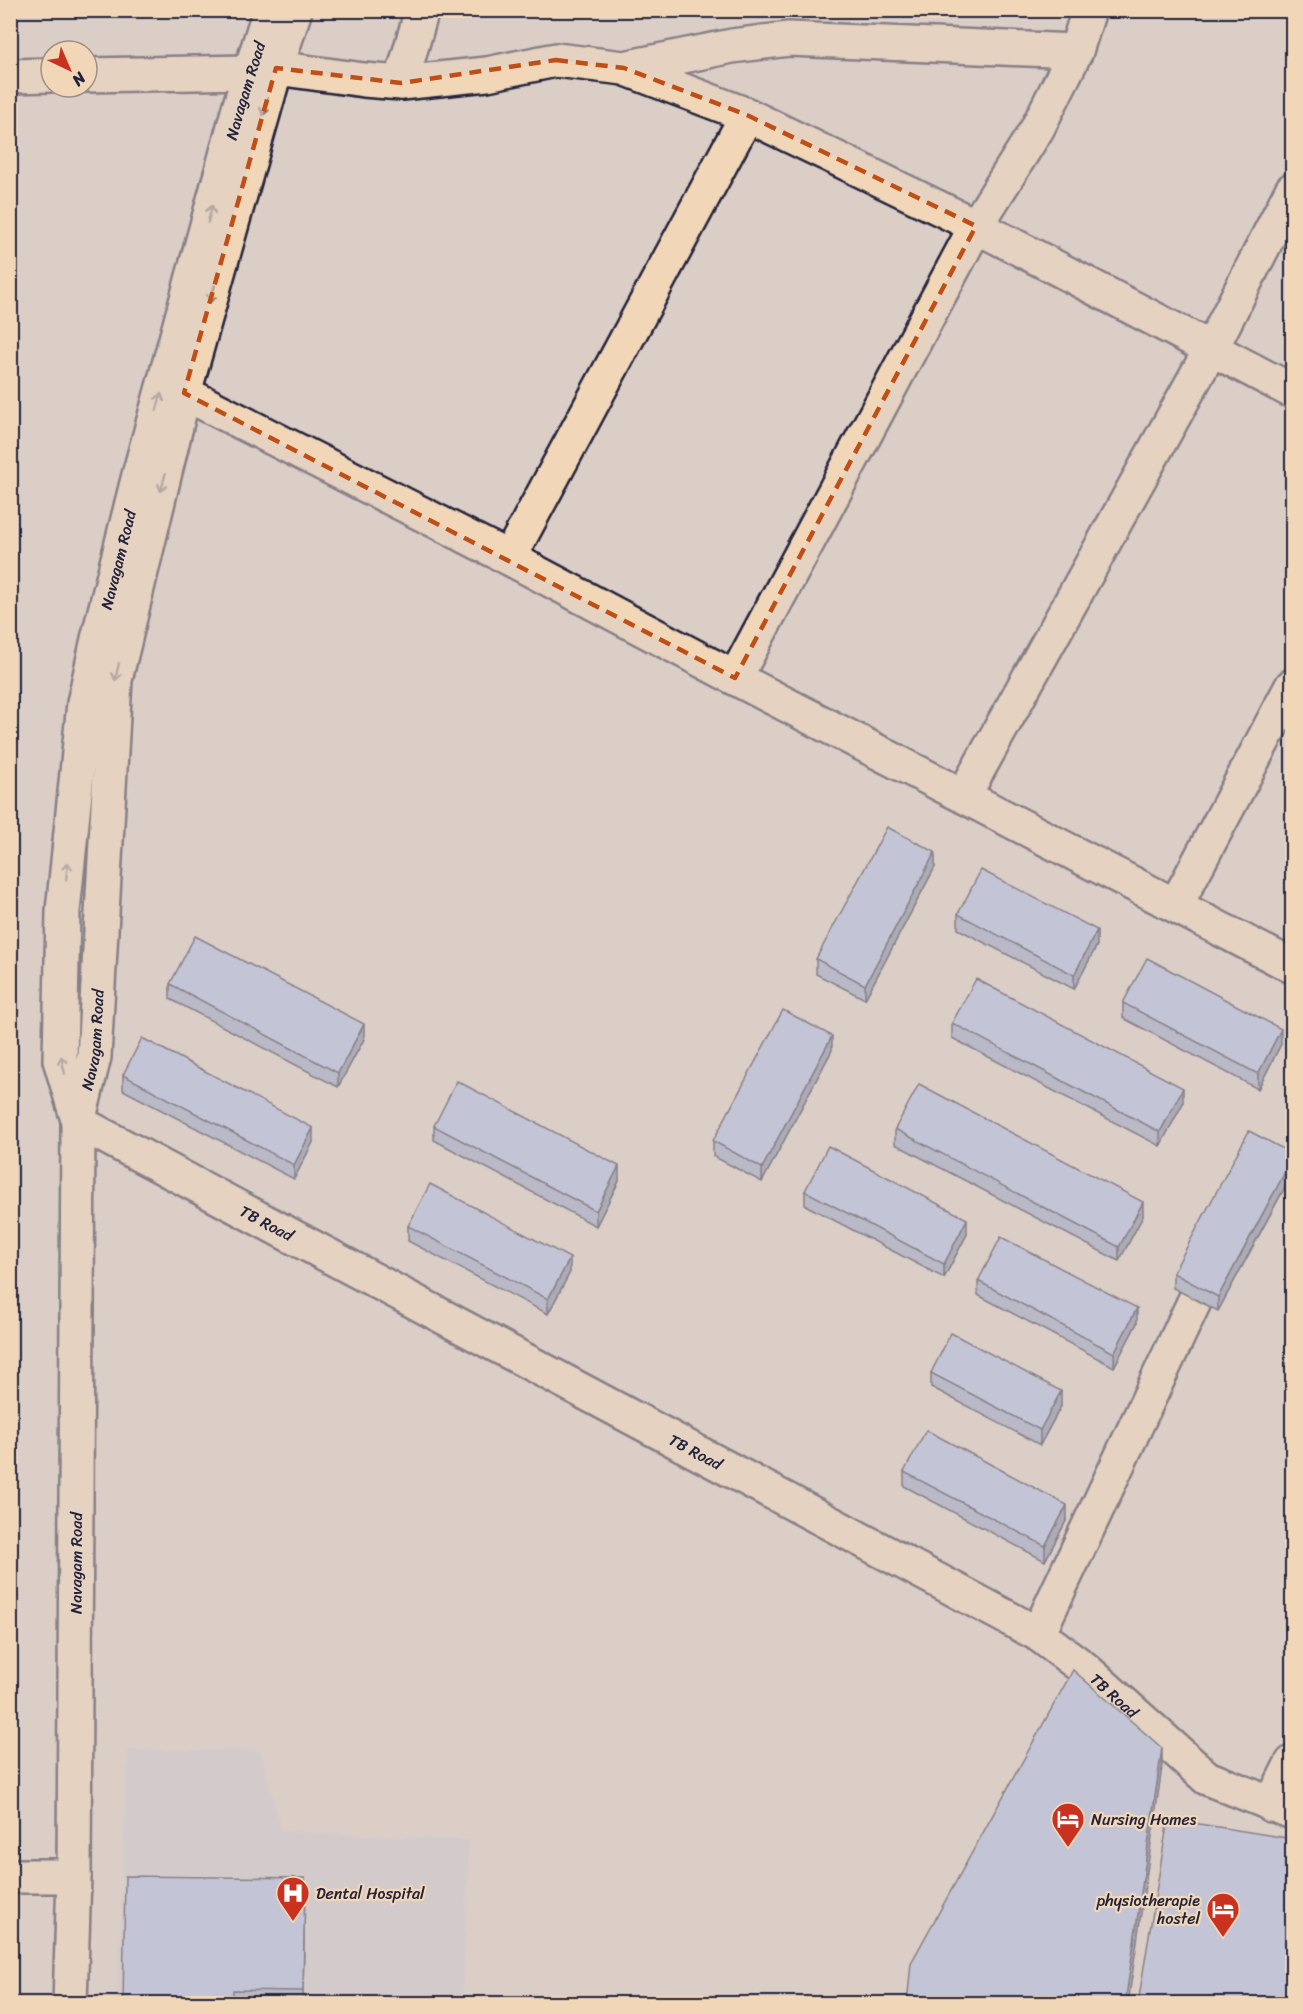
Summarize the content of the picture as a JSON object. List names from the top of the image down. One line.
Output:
{"streets":{"street":["Navagam Road","TB Road"]},"crossings":[["Navagam Road","TB Road"]],"places":{"hotel":["Nursing Homes","physiotherapie hostel"],"hospital":["Dental Hospital"]},"north":"bottom right"}
